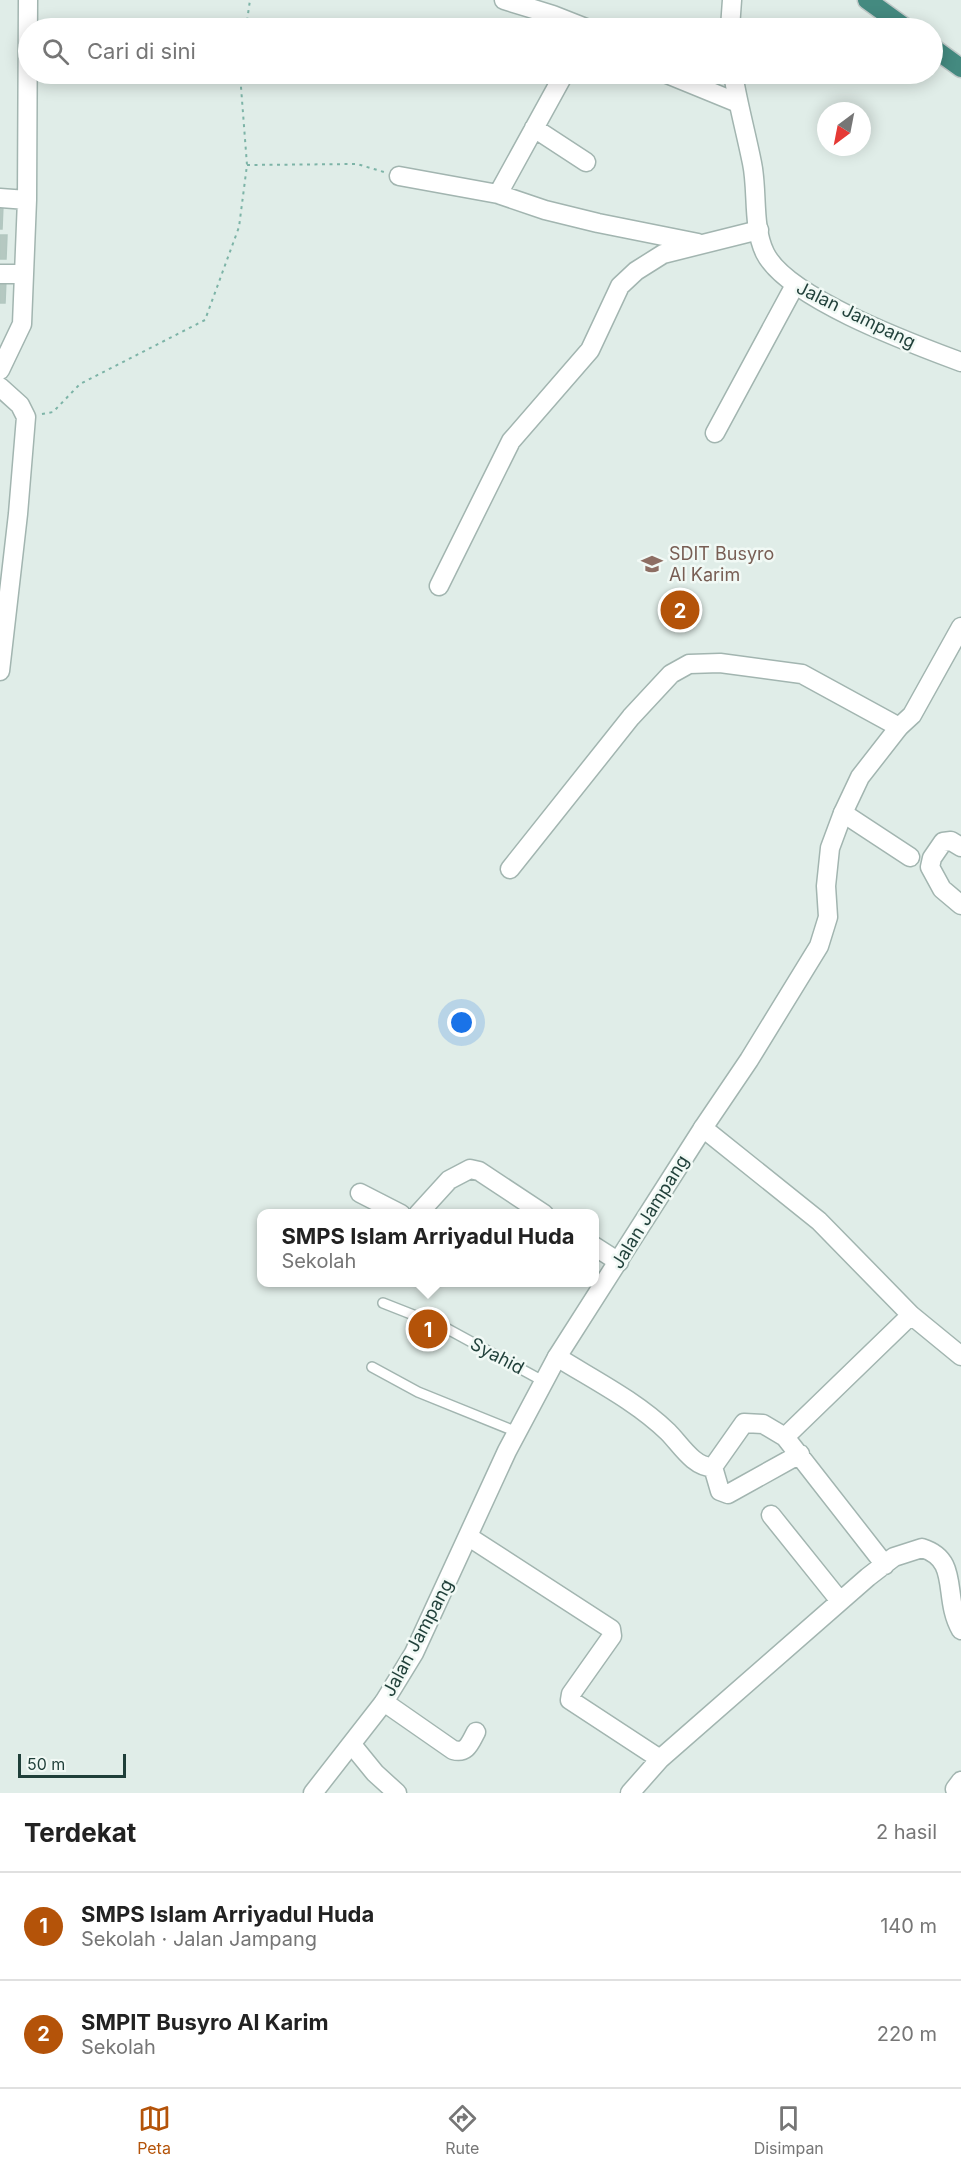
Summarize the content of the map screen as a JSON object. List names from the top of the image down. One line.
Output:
{"streets":{"street":["Jalan Jampang"],"lane":["Syahid"]},"crossings":[["Jalan Jampang","Syahid"]],"places":{"school or university":["SDIT Busyro Al Karim"]},"scale_bar":"50 m","north":"bottom left","page":{"search":"Cari di sini","pins":["2","1"],"popup":["SMPS Islam Arriyadul Huda","Sekolah"],"scale":"50 m","heading":["Terdekat","2 hasil"],"list":[{"mark":"1","name":"SMPS Islam Arriyadul Huda","note":"Sekolah · Jalan Jampang","value":"140 m"},{"mark":"2","name":"SMPIT Busyro Al Karim","note":"Sekolah","value":"220 m"}],"nav":["Peta","Rute","Disimpan"]}}
